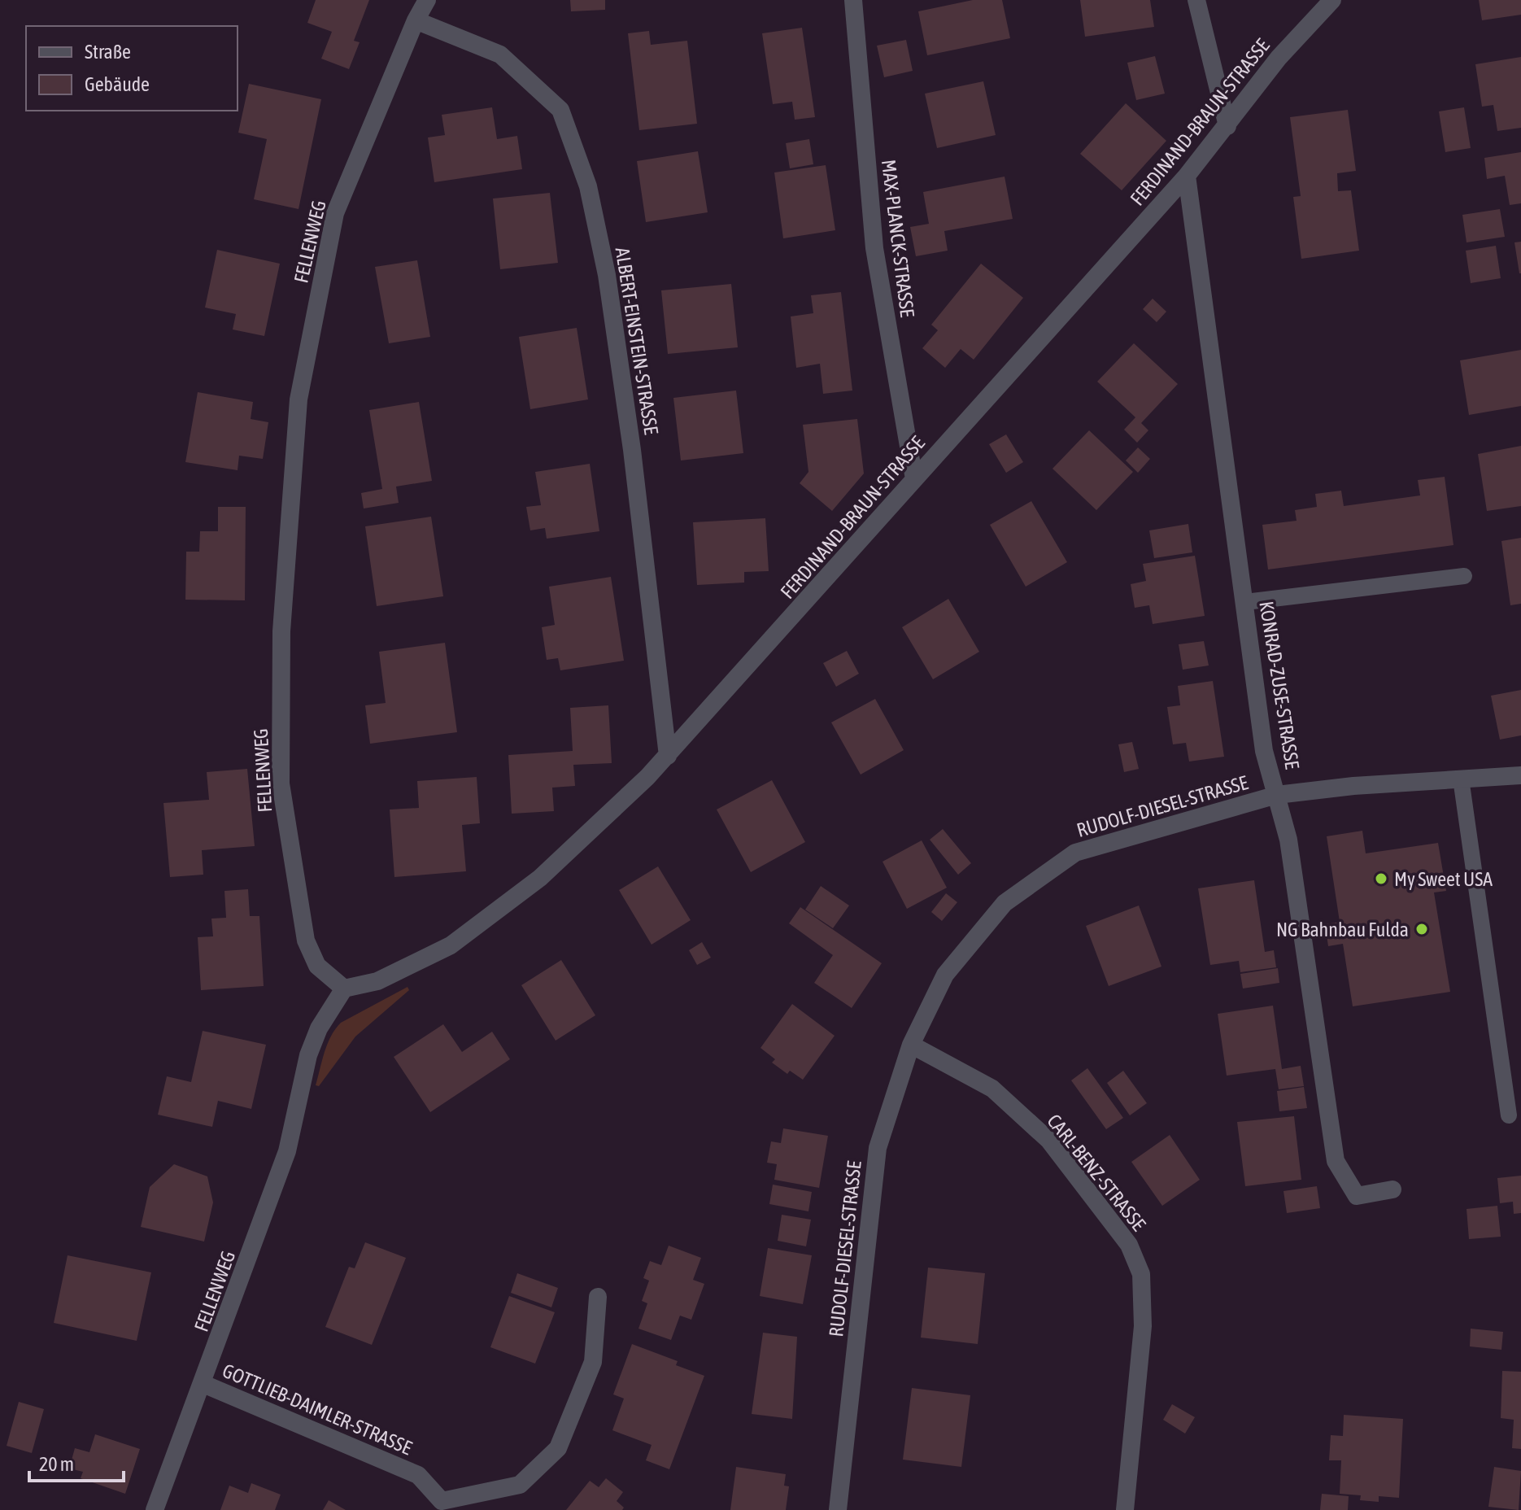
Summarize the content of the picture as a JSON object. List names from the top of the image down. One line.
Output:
{"streets":{"street":["FERDINAND-BRAUN-STRASSE","MAX-PLANCK-STRASSE","FELLENWEG","ALBERT-EINSTEIN-STRASSE","KONRAD-ZUSE-STRASSE","RUDOLF-DIESEL-STRASSE","CARL-BENZ-STRASSE","GOTTLIEB-DAIMLER-STRASSE"]},"crossings":[["FERDINAND-BRAUN-STRASSE","MAX-PLANCK-STRASSE"],["FERDINAND-BRAUN-STRASSE","FELLENWEG"],["FERDINAND-BRAUN-STRASSE","ALBERT-EINSTEIN-STRASSE"],["FERDINAND-BRAUN-STRASSE","KONRAD-ZUSE-STRASSE"],["FELLENWEG","ALBERT-EINSTEIN-STRASSE"],["FELLENWEG","GOTTLIEB-DAIMLER-STRASSE"],["KONRAD-ZUSE-STRASSE","RUDOLF-DIESEL-STRASSE"],["RUDOLF-DIESEL-STRASSE","CARL-BENZ-STRASSE"]],"places":["My Sweet USA","NG Bahnbau Fulda"],"legend":["Straße","Gebäude"],"scale_bar":"20 m"}
